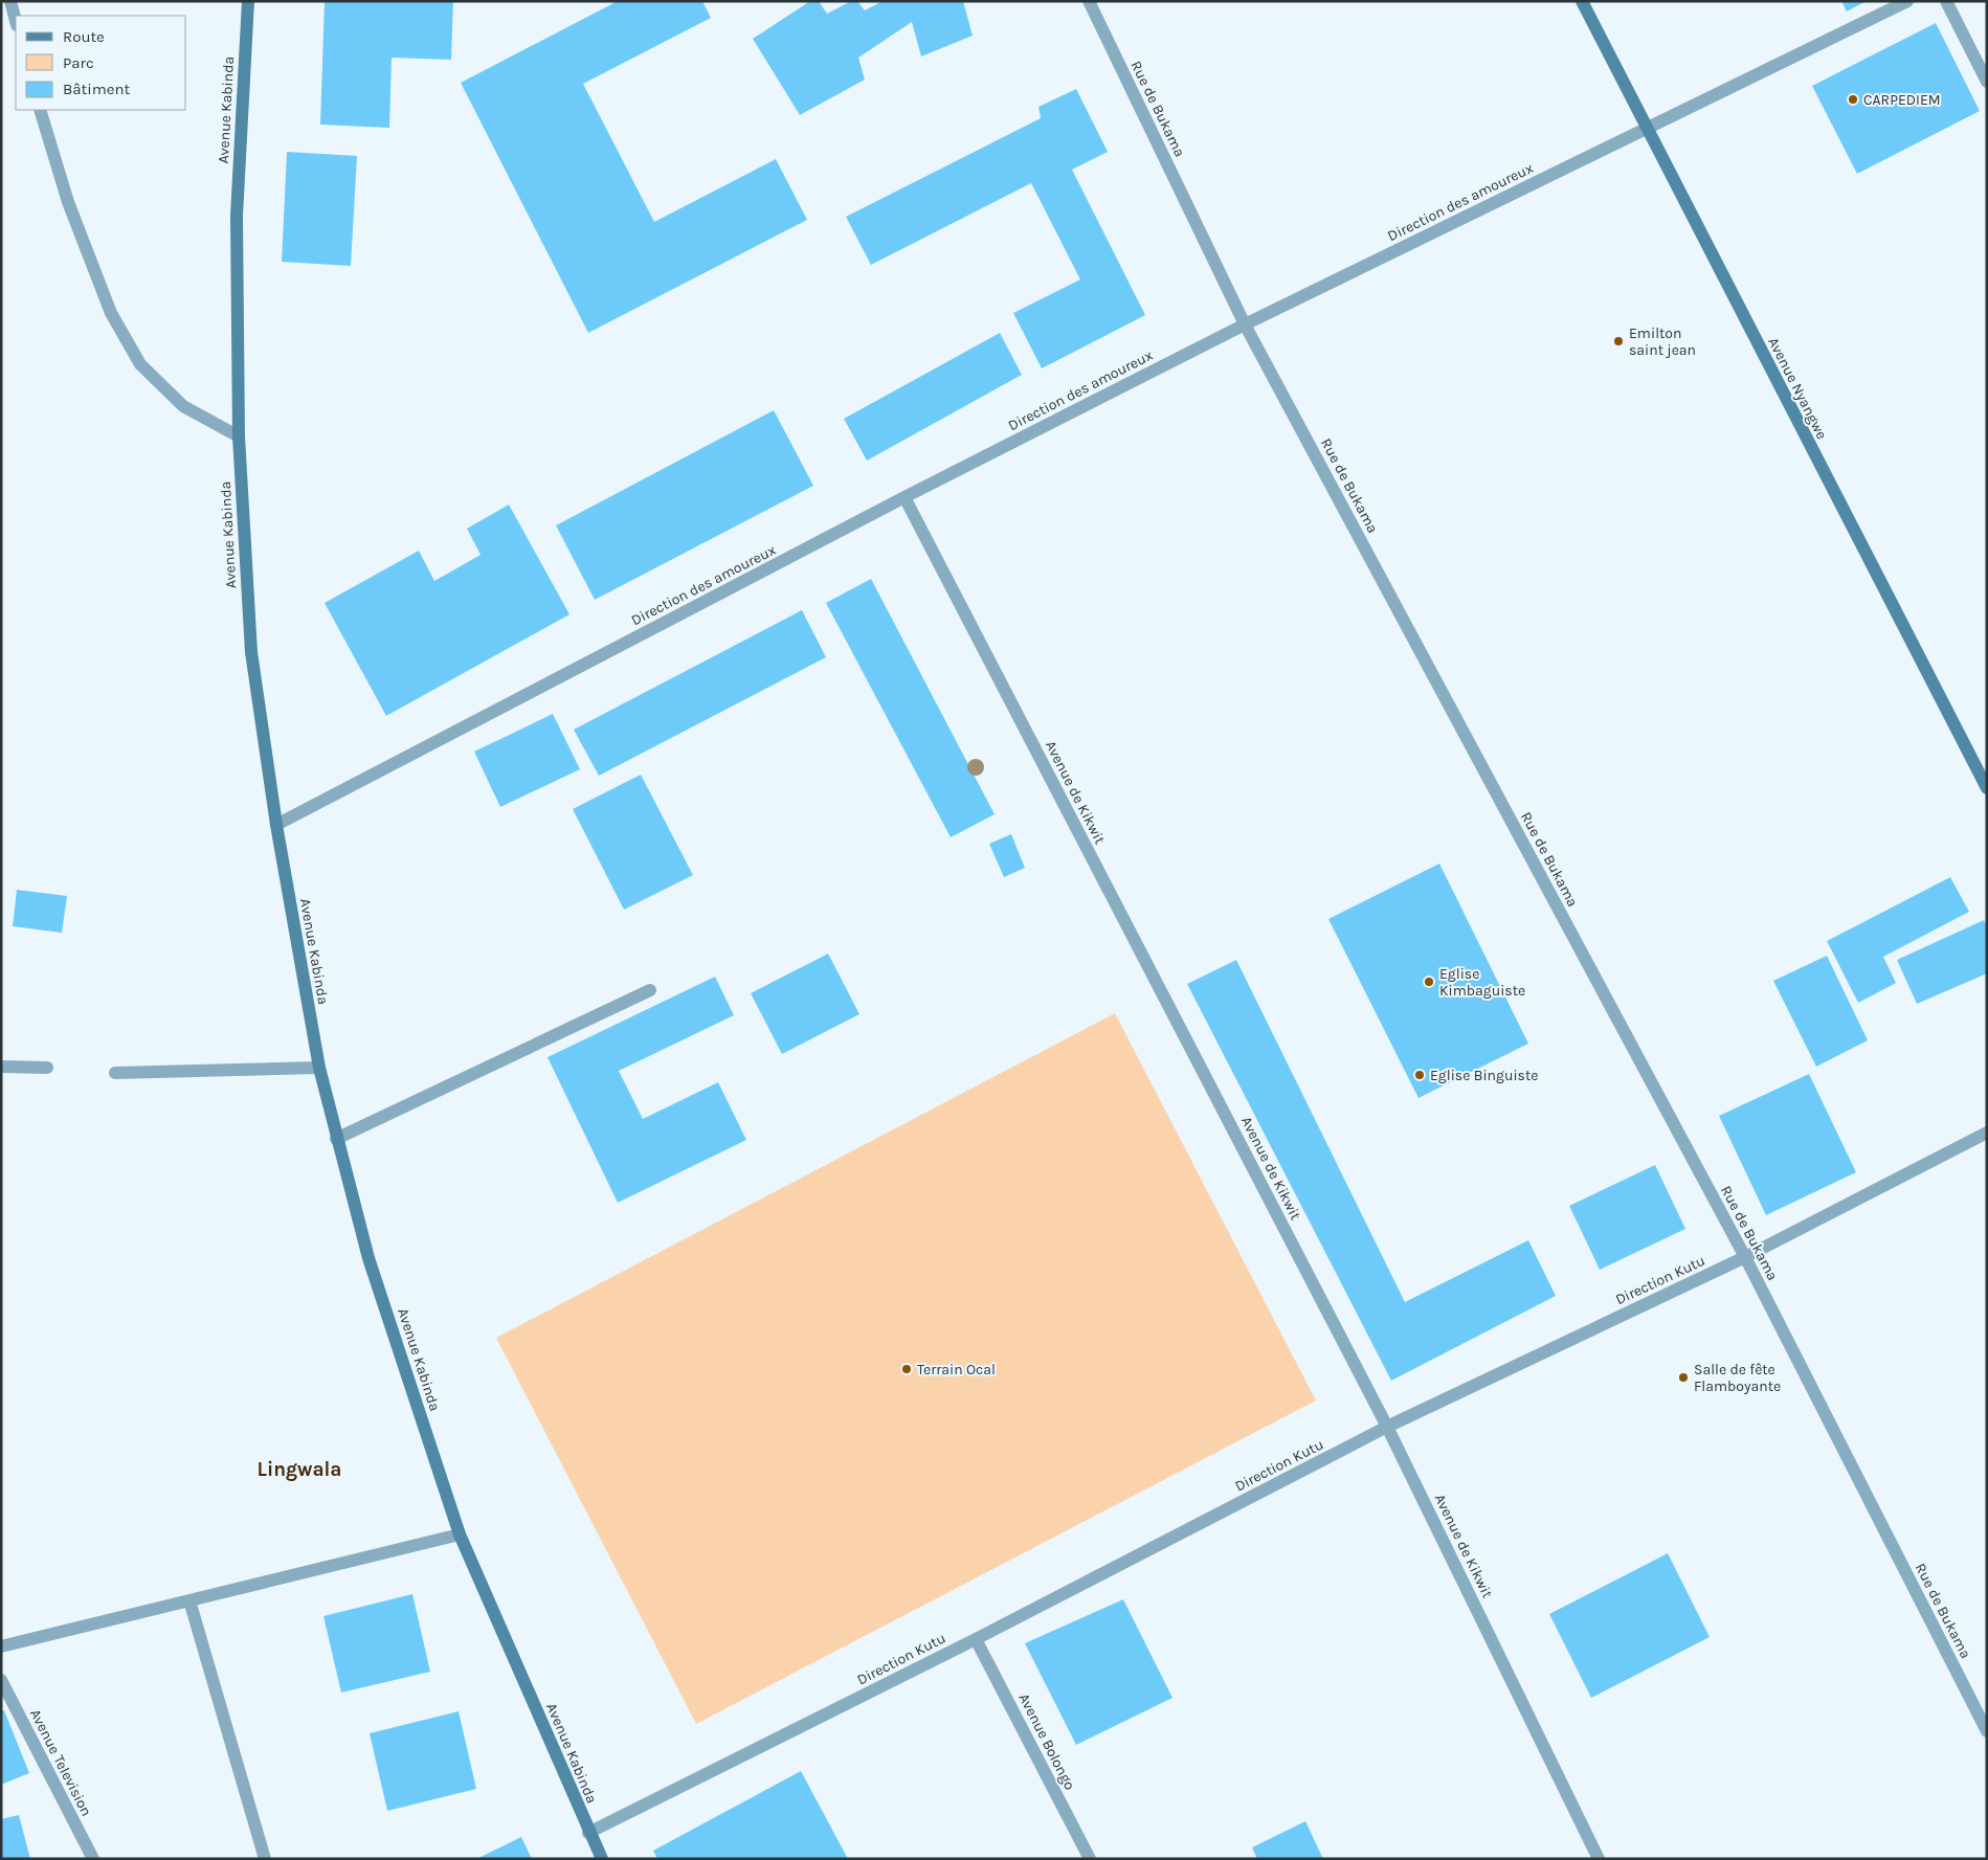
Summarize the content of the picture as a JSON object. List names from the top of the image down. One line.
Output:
{"streets":{"street":["Rue de Bukama","Avenue Kabinda","Direction des amoureux","Avenue Nyangwe","Avenue de Kikwit","Direction Kutu","Avenue Bolongo","Avenue Television"]},"crossings":[["Rue de Bukama","Direction des amoureux"],["Rue de Bukama","Direction Kutu"],["Avenue Kabinda","Direction des amoureux"],["Avenue Kabinda","Direction Kutu"],["Direction des amoureux","Avenue Nyangwe"],["Direction des amoureux","Avenue de Kikwit"],["Avenue de Kikwit","Direction Kutu"],["Direction Kutu","Avenue Bolongo"]],"districts":["Lingwala"],"places":["CARPEDIEM","Emilton saint jean","Eglise Kimbaguiste","Eglise Binguiste","Terrain Ocal","Salle de fête Flamboyante"],"legend":["Route","Parc","Bâtiment"]}
